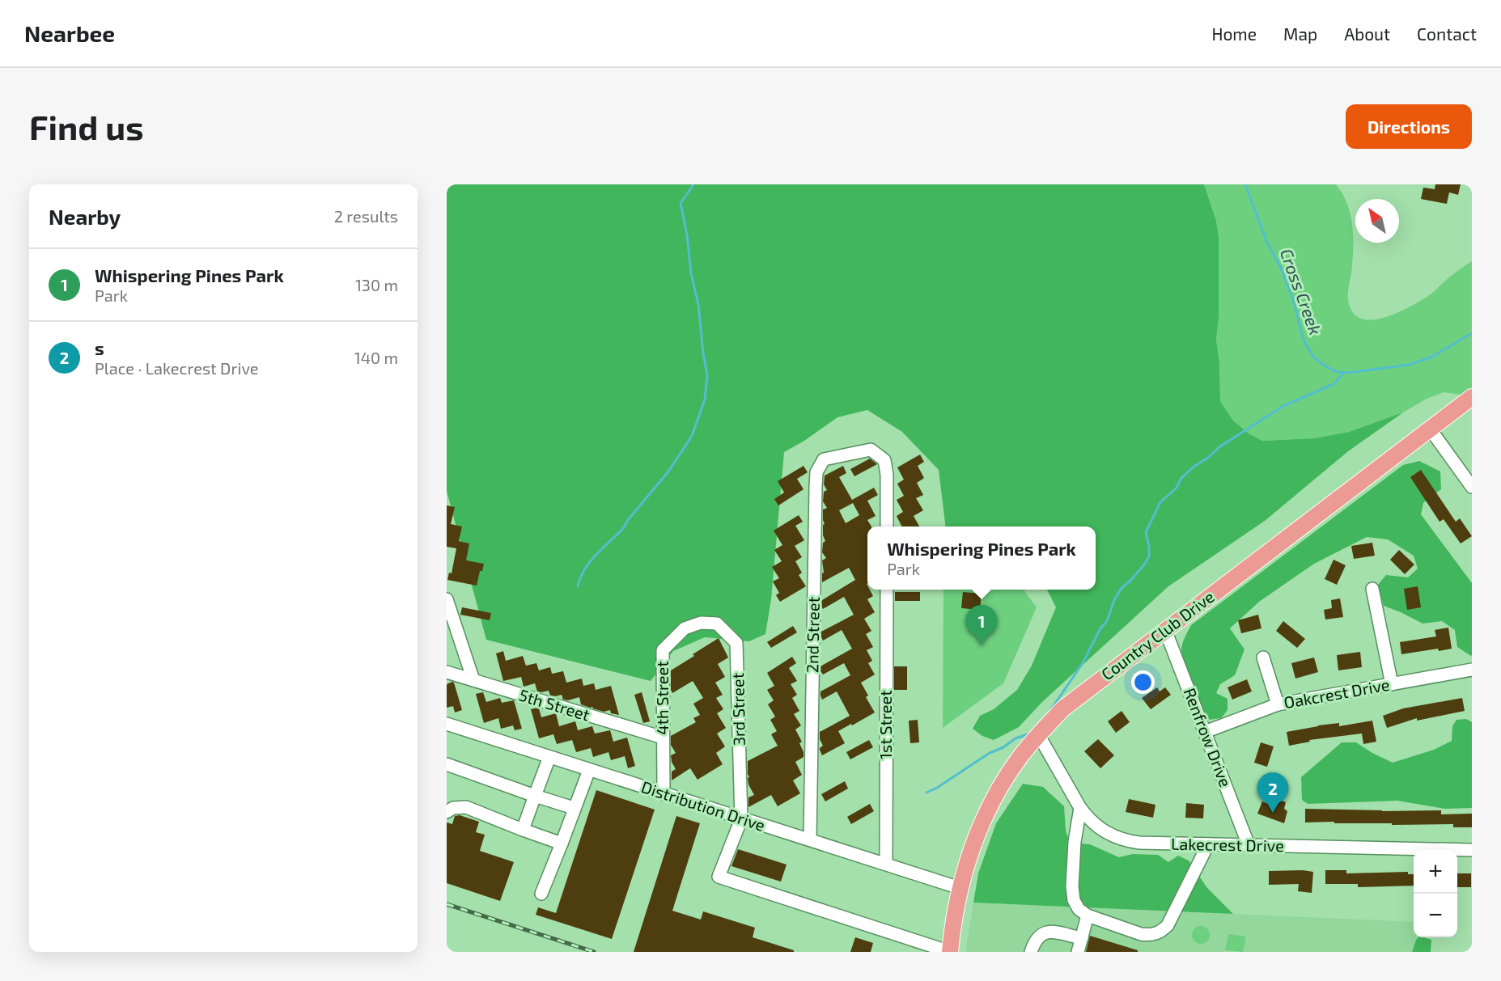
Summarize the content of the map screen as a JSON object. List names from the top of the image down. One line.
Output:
{"streets":{"main road":["Country Club Drive"],"street":["2nd Street","Oakcrest Drive","4th Street","5th Street","3rd Street","1st Street","Renfrow Drive","Distribution Drive","Lakecrest Drive"]},"crossings":[["2nd Street","Distribution Drive"],["Country Club Drive","Renfrow Drive"],["Country Club Drive","Distribution Drive"],["Country Club Drive","Lakecrest Drive"],["Oakcrest Drive","Renfrow Drive"],["4th Street","5th Street"],["4th Street","3rd Street"],["4th Street","Distribution Drive"],["3rd Street","Distribution Drive"],["1st Street","Distribution Drive"],["Renfrow Drive","Lakecrest Drive"]],"water":["Cross Creek"],"north":"top left","page":{"header":"Nearbee","nav":["Home","Map","About","Contact"],"buttons":"Directions","title":"Find us","heading":["Nearby","2 results"],"list":[{"mark":"1","name":"Whispering Pines Park","note":"Park","value":"130 m"},{"mark":"2","name":"s","note":"Place · Lakecrest Drive","value":"140 m"}],"popup":["Whispering Pines Park","Park"],"pins":["1","2"],"map_buttons":["+","−"]}}
